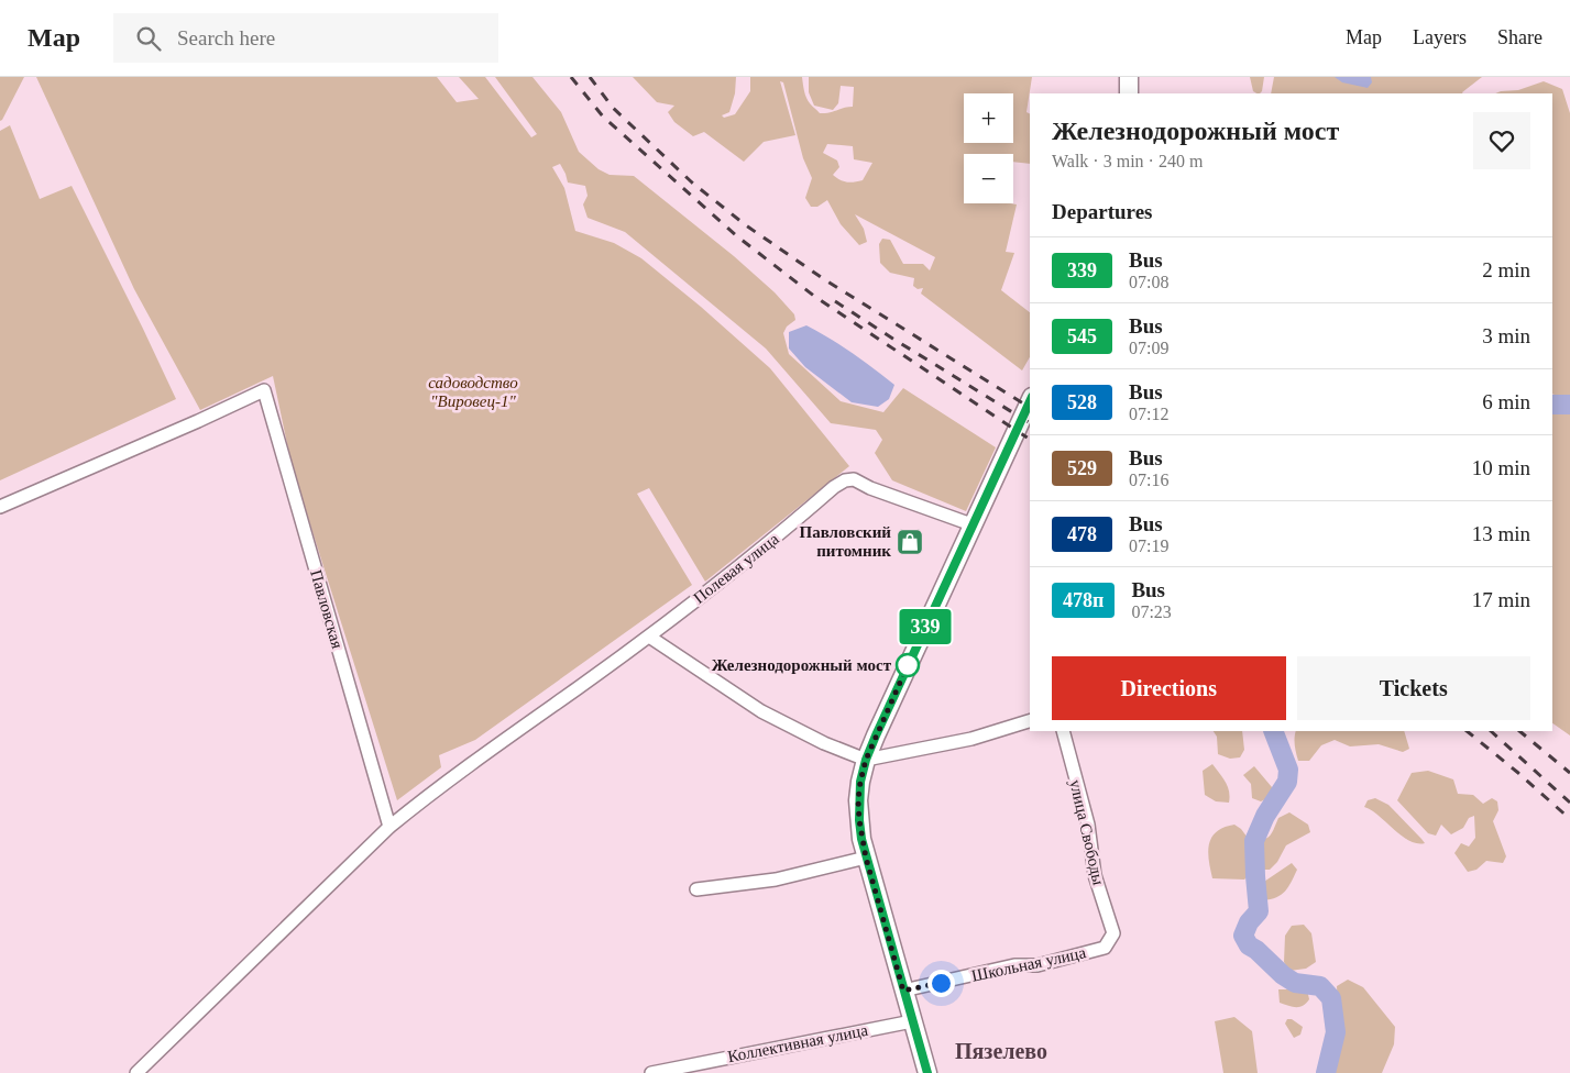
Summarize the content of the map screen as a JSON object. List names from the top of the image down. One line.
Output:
{"streets":{"street":["Полевая улица","Павловская","улица Свободы","Школьная улица","Коллективная улица"]},"crossings":[["улица Свободы","Школьная улица"]],"districts":["Пязелево"],"parks":["садоводство \"Вировец-1\""],"places":{"shop":["Павловский питомник"],"other":["Железнодорожный мост"]},"lines":["bus line 339"],"page":{"header":"Map","search":"Search here","nav":["Map","Layers","Share"],"on_map":"339","map_buttons":["+","−"],"heading":[["Железнодорожный мост","Walk · 3 min · 240 m"],"Departures"],"list":[{"mark":"339","name":"Bus","note":"07:08","value":"2 min"},{"mark":"545","name":"Bus","note":"07:09","value":"3 min"},{"mark":"528","name":"Bus","note":"07:12","value":"6 min"},{"mark":"529","name":"Bus","note":"07:16","value":"10 min"},{"mark":"478","name":"Bus","note":"07:19","value":"13 min"},{"mark":"478п","name":"Bus","note":"07:23","value":"17 min"}],"buttons":["Directions","Tickets"]}}
